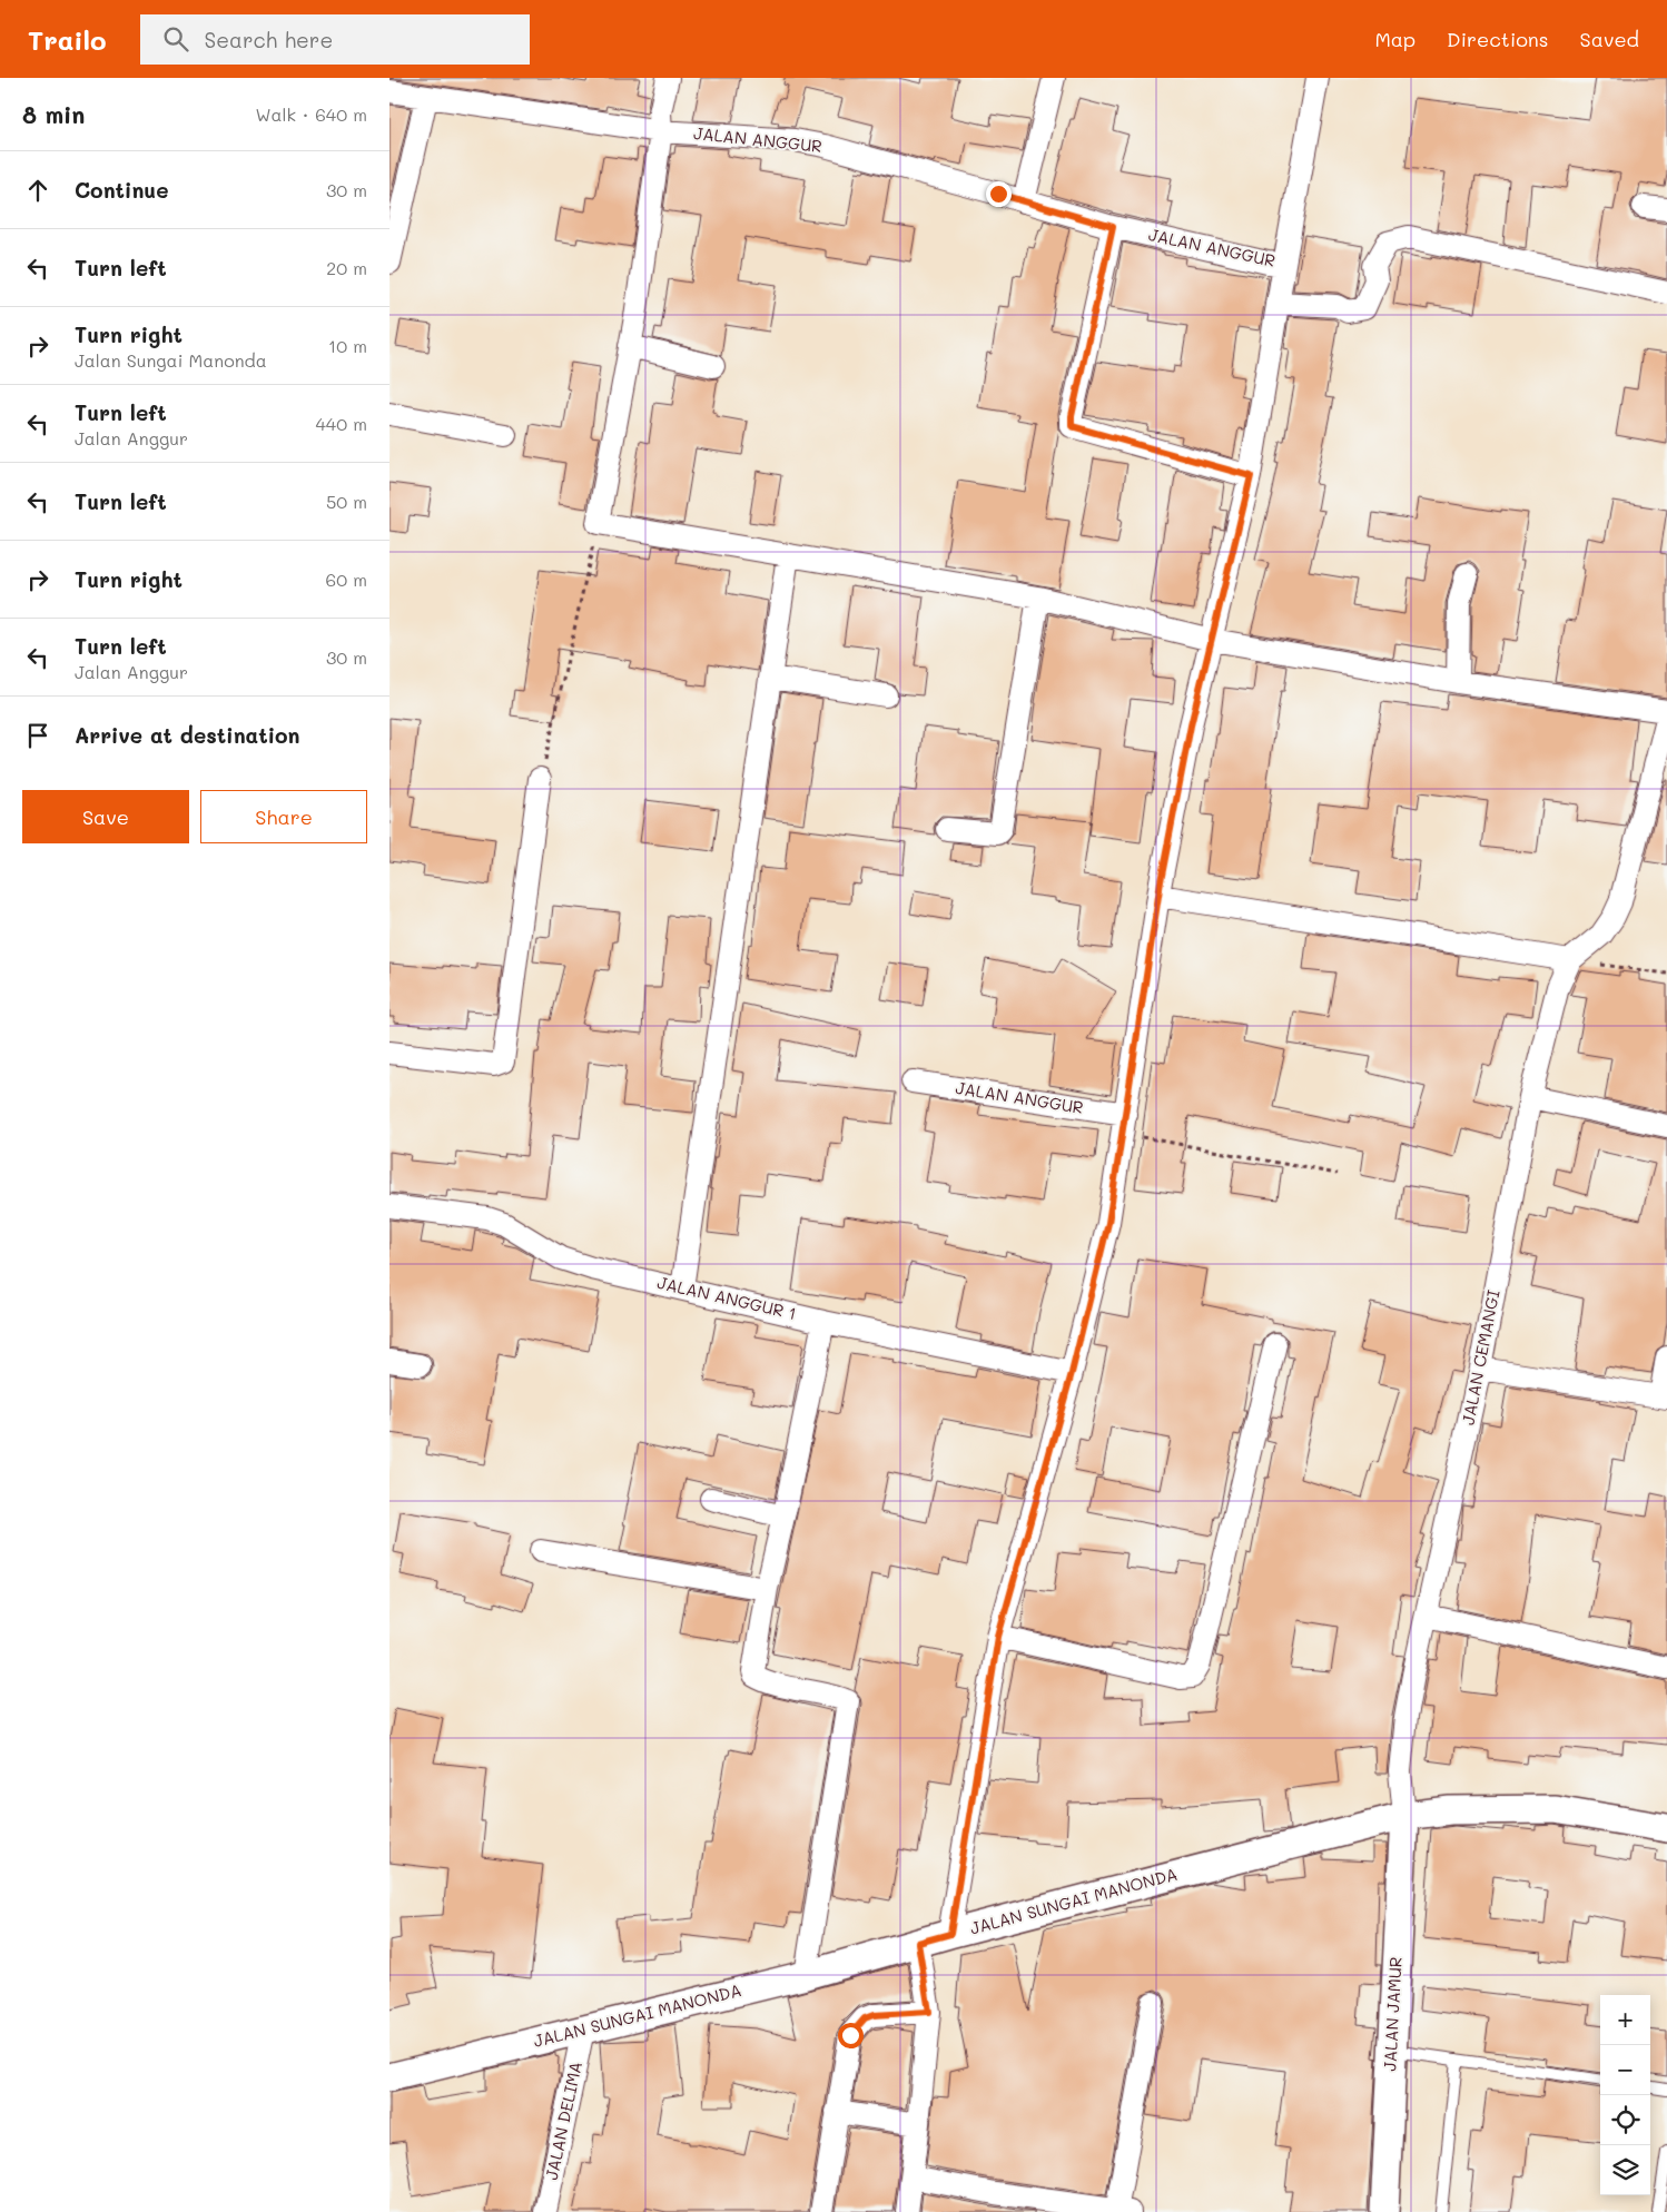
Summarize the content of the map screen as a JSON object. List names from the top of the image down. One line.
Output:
{"streets":{"street":["JALAN ANGGUR","JALAN ANGGUR 1","JALAN CEMANGI","JALAN SUNGAI MANONDA","JALAN JAMUR","JALAN DELIMA"]},"crossings":[["JALAN ANGGUR","JALAN ANGGUR 1"],["JALAN ANGGUR","JALAN SUNGAI MANONDA"],["JALAN CEMANGI","JALAN SUNGAI MANONDA"],["JALAN CEMANGI","JALAN JAMUR"],["JALAN SUNGAI MANONDA","JALAN JAMUR"],["JALAN SUNGAI MANONDA","JALAN DELIMA"]],"page":{"header":"Trailo","search":"Search here","nav":["Map","Directions","Saved"],"heading":["8 min","Walk · 640 m"],"list":[["Continue","30 m"],["Turn left","20 m"],["Turn right","Jalan Sungai Manonda","10 m"],["Turn left","Jalan Anggur","440 m"],["Turn left","50 m"],["Turn right","60 m"],["Turn left","Jalan Anggur","30 m"],"Arrive at destination"],"buttons":["Save","Share"],"map_buttons":["+","−"]}}
